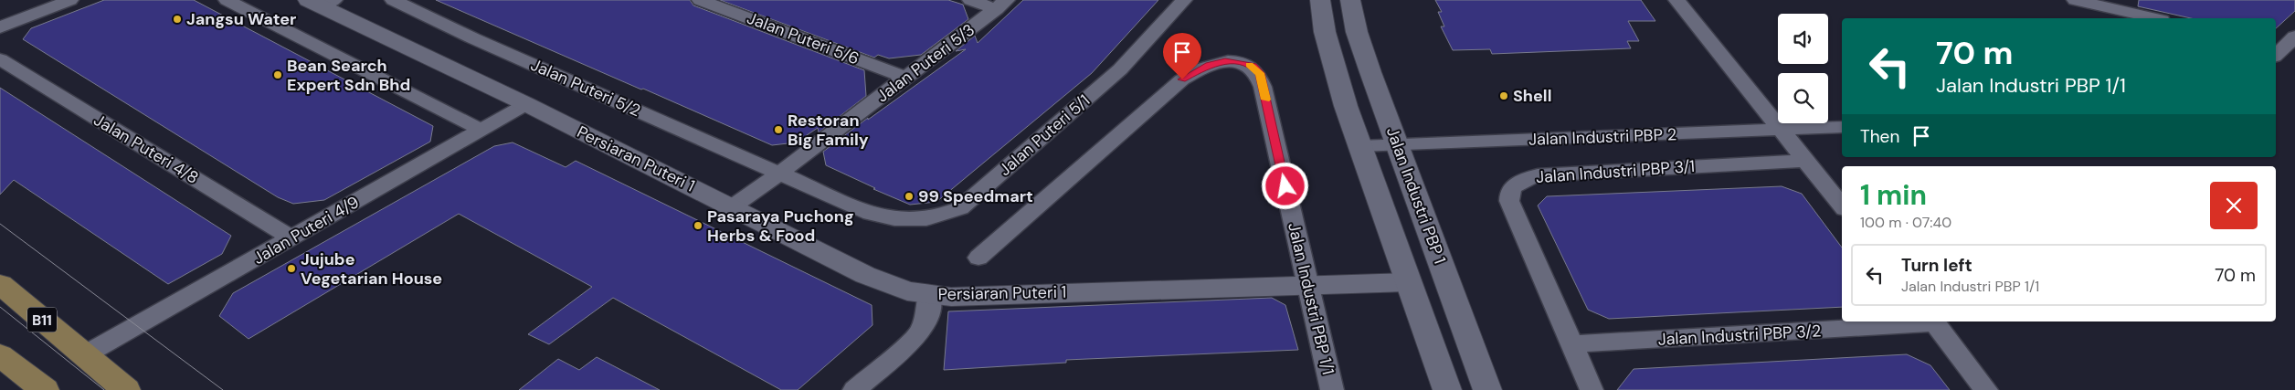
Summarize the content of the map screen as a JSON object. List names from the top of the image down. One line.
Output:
{"streets":{"main road":["B11"],"street":["Jalan Puteri 5/6","Jalan Puteri 5/3","Jalan Puteri 5/2","Jalan Puteri 5/1","Jalan Industri PBP 2","Jalan Puteri 4/8","Persiaran Puteri 1","Jalan Industri PBP 3/1","Jalan Industri PBP 1","Jalan Puteri 4/9","Jalan Industri PBP 1/1","Jalan Industri PBP 3/2"]},"crossings":[["Jalan Puteri 5/6","Jalan Puteri 5/3"],["Jalan Puteri 5/3","Jalan Puteri 5/2"],["Jalan Puteri 5/3","Jalan Puteri 5/1"],["Jalan Puteri 5/3","Persiaran Puteri 1"],["Jalan Puteri 5/2","Jalan Puteri 5/1"],["Jalan Industri PBP 2","Jalan Industri PBP 1"],["Jalan Puteri 4/8","Jalan Puteri 4/9"],["Persiaran Puteri 1","Jalan Puteri 4/9"],["Persiaran Puteri 1","Jalan Industri PBP 1/1"],["Jalan Industri PBP 3/1","Jalan Industri PBP 3/2"],["Jalan Puteri 4/9","B11"]],"places":["Jangsu Water","Bean Search Expert Sdn Bhd","Shell","Restoran Big Family","99 Speedmart","Pasaraya Puchong Herbs & Food","Jujube Vegetarian House"],"page":{"turn":["70 m","Jalan Industri PBP 1/1"],"then":"Then","heading":["1 min","100 m · 07:40"],"list":[{"name":"Turn left","note":"Jalan Industri PBP 1/1","value":"70 m"}]}}
